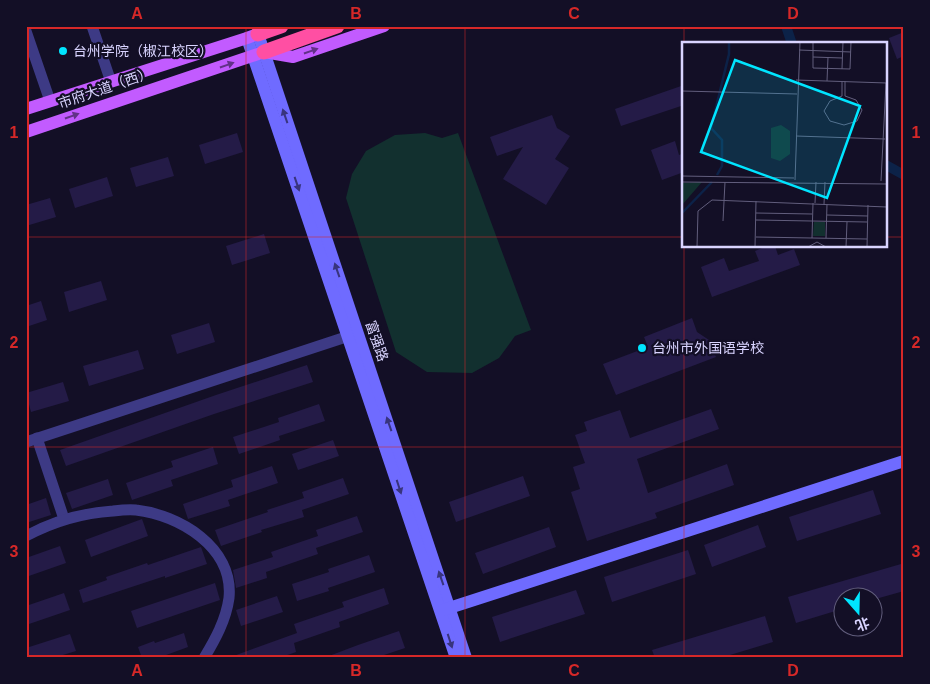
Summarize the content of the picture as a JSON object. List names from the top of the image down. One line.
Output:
{"streets":{"highway":["市府大道（西）"],"main road":["富强路"]},"crossings":[["市府大道（西）","富强路"]],"places":["台州学院（椒江校区）","台州市外国语学校"],"north":"bottom","grid":{"columns":["A","B","C","D"],"rows":["1","2","3"]}}
